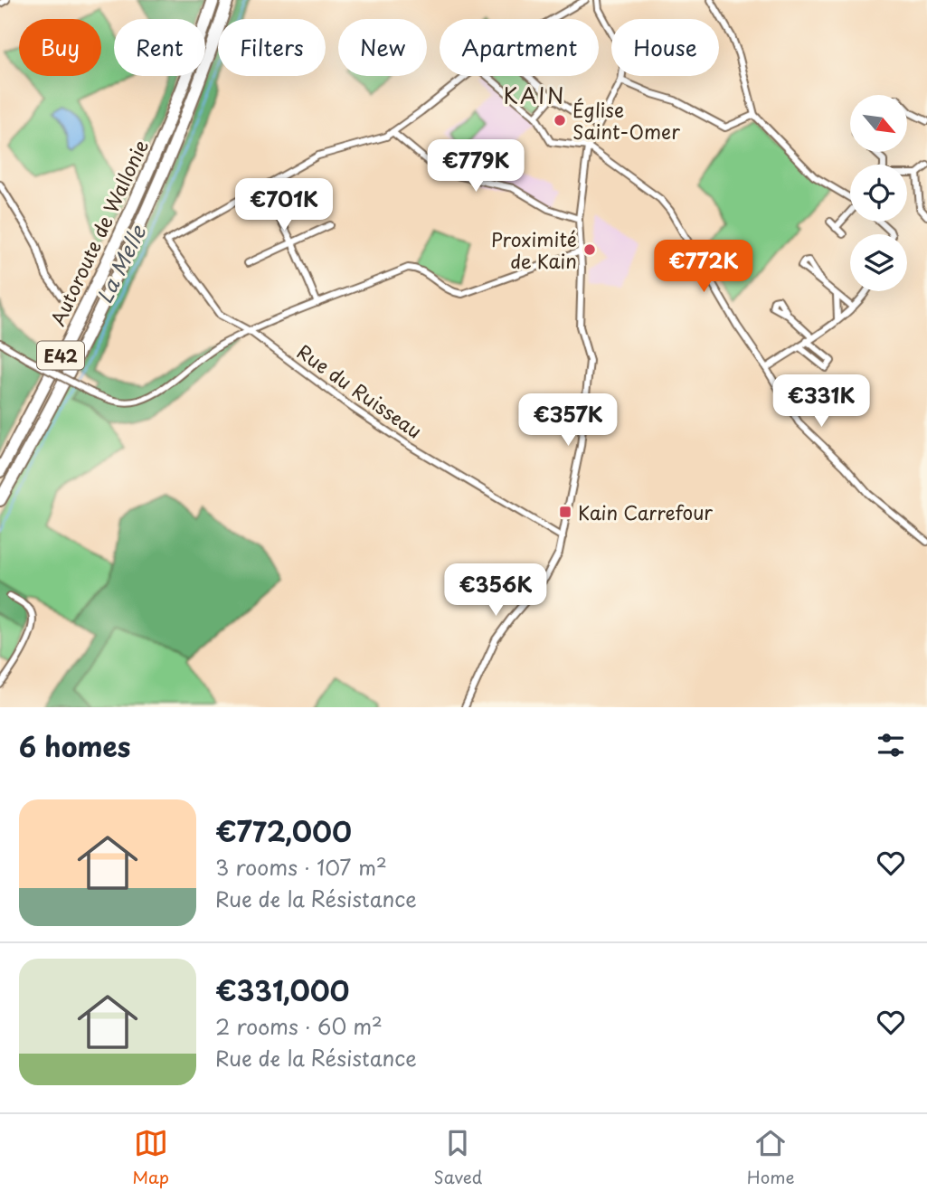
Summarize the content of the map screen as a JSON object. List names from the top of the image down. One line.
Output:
{"streets":{"highway":["Autoroute de Wallonie","E42"],"street":["Rue du Ruisseau"]},"districts":["KAIN"],"water":["La Melle"],"places":{"other":["Église Saint-Omer","Proximité de Kain"],"transit":["Kain Carrefour"]},"north":"bottom right","page":{"chip":["Buy","Rent","Filters","New","Apartment","House"],"price":["€779K","€701K","€772K","€331K","€357K","€356K"],"heading":"6 homes","list":[{"name":"€772,000","note":"3 rooms · 107 m² · Rue de la Résistance"},{"name":"€331,000","note":"2 rooms · 60 m² · Rue de la Résistance"}],"tabs":["Map","Saved","Home"]}}
